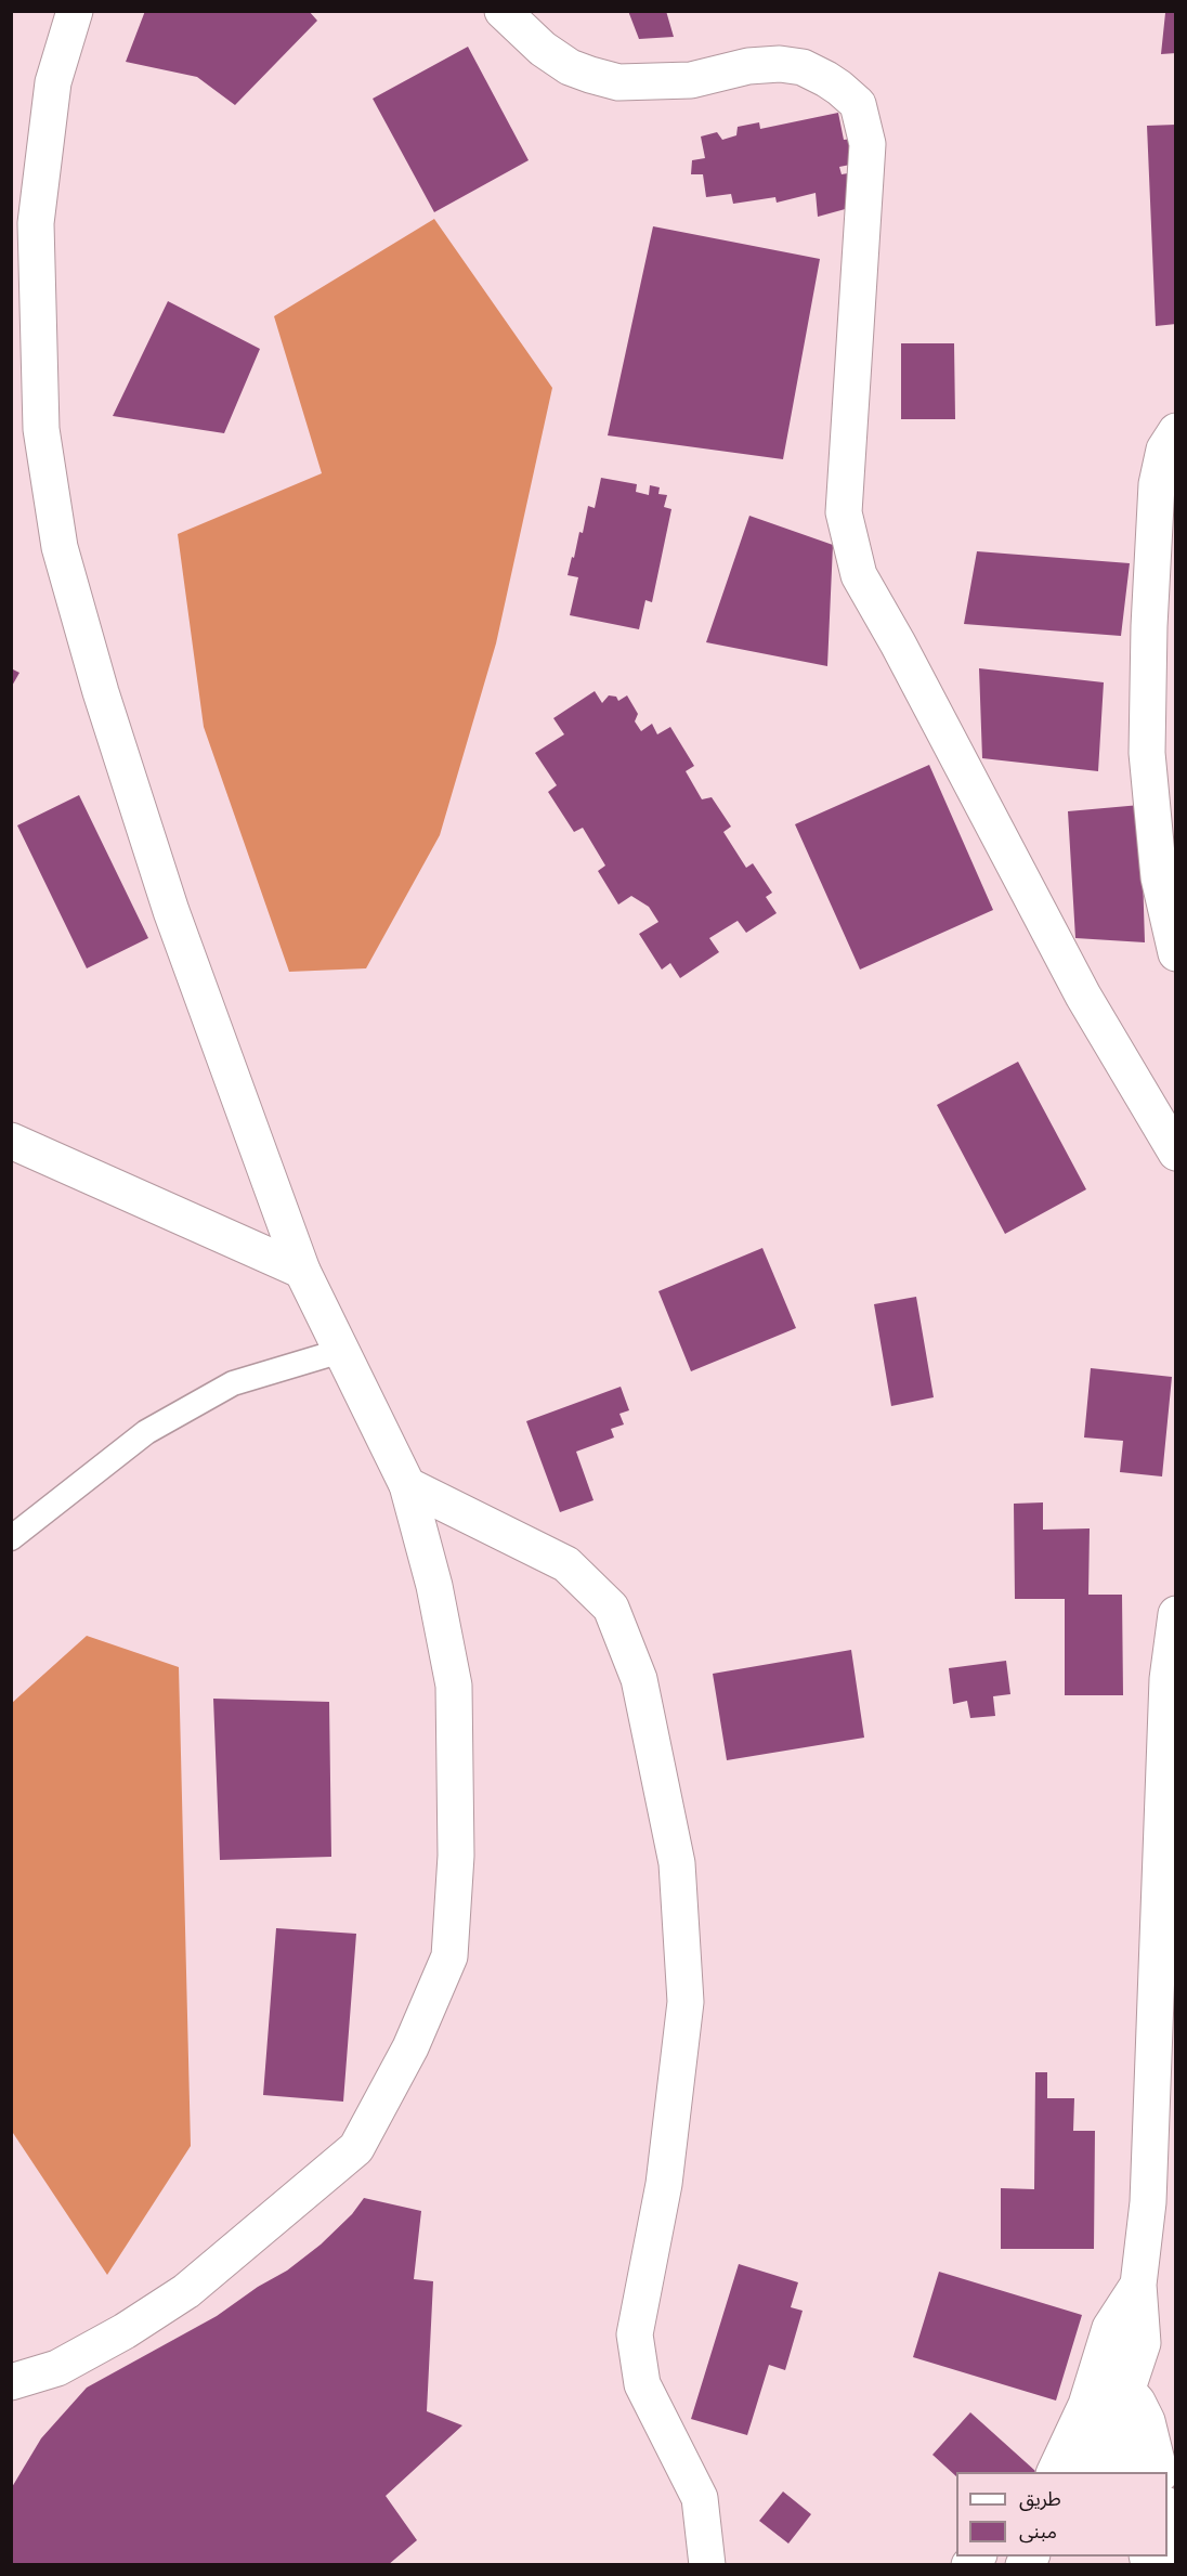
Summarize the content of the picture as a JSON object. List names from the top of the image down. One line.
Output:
{"legend":["طريق","مبنى"]}
